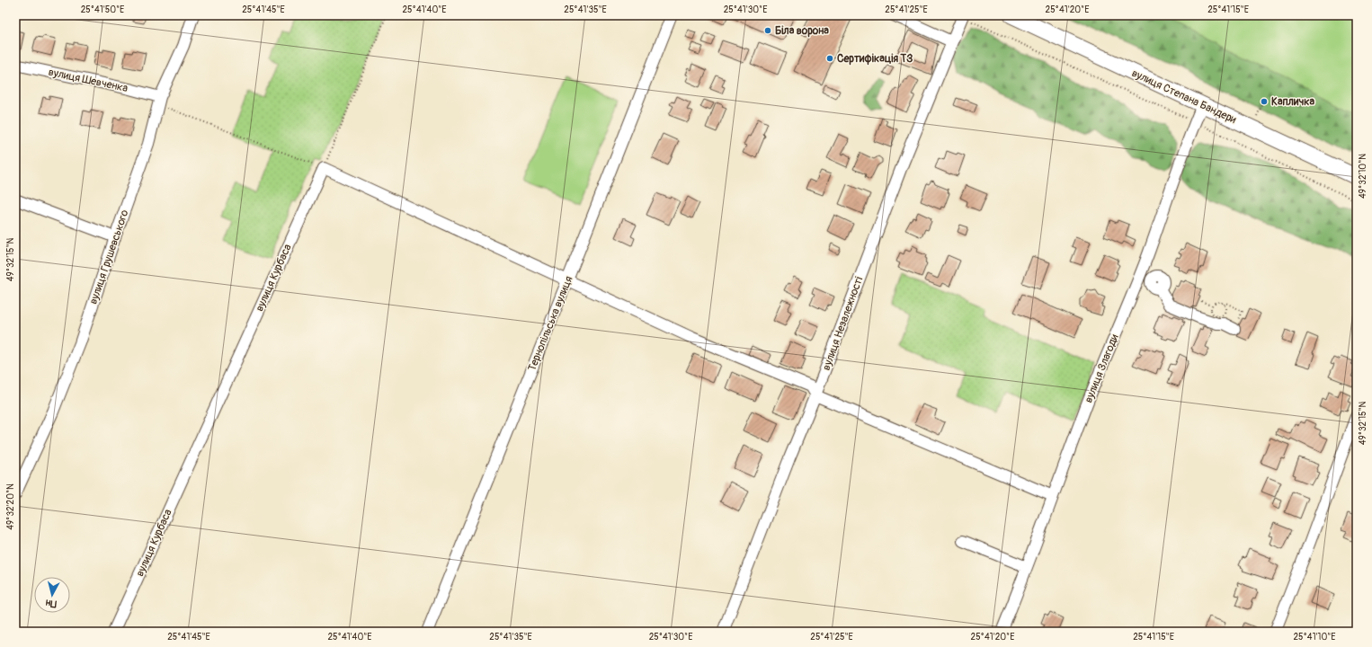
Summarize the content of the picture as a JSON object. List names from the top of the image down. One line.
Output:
{"streets":{"highway":["вулиця Степана Бандери"],"street":["вулиця Шевченка","вулиця Грушевського","вулиця Курбаса","Тернопільська вулиця","вулиця Незалежності","вулиця Злагоди"]},"crossings":[["вулиця Шевченка","вулиця Грушевського"],["вулиця Степана Бандери","вулиця Злагоди"]],"places":["Біла ворона","Сертифікація ТЗ","Капличка"],"north":"bottom","coordinates":["25°41'50\"E","25°41'45\"E","25°41'40\"E","25°41'35\"E","25°41'30\"E","25°41'25\"E","25°41'20\"E","25°41'15\"E","49°32'10\"N","49°32'15\"N","49°32'20\"N","25°41'10\"E"]}
